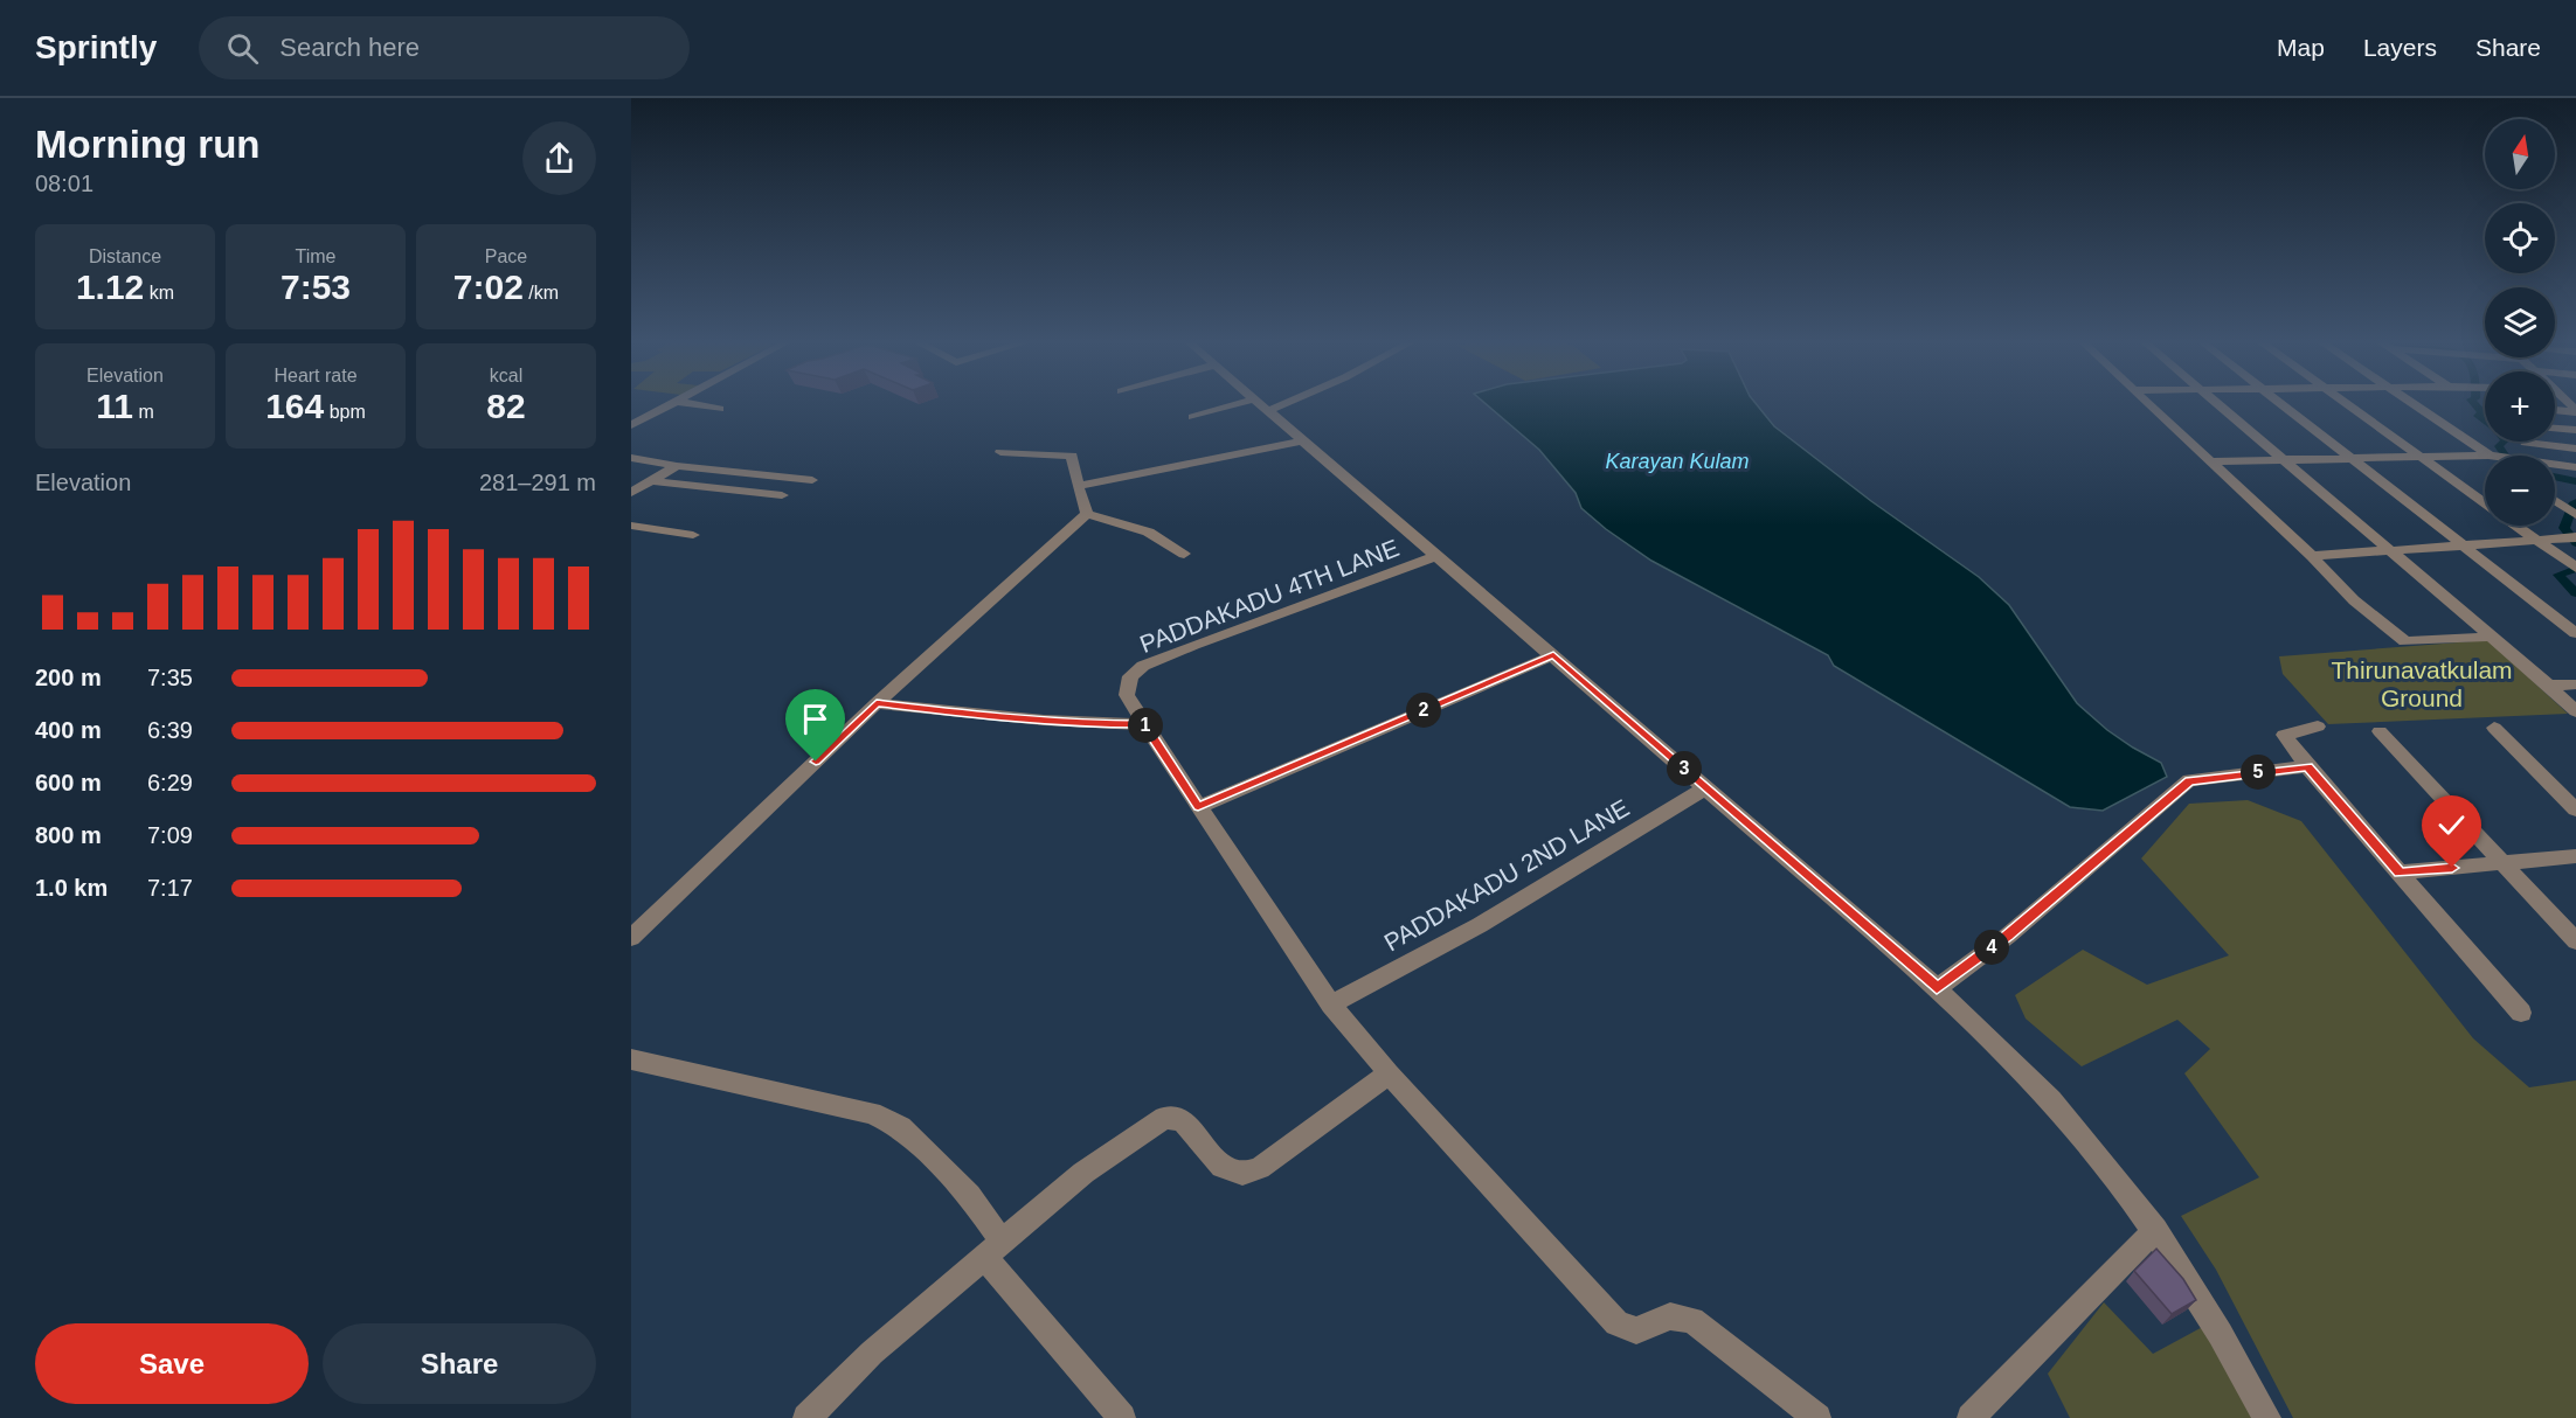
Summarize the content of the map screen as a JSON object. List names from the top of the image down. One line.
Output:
{"streets":{"street":["PADDAKADU 4TH LANE","PADDAKADU 2ND LANE"]},"crossings":[["PADDAKADU 4TH LANE","PADDAKADU 2ND LANE"]],"water":["Karayan Kulam"],"parks":["Thirunavatkulam Ground"],"north":"top","page":{"header":"Sprintly","search":"Search here","nav":["Map","Layers","Share"],"heading":["Morning run","08:01"],"map_buttons":["+","−"],"stats":[["Distance","1.12 km"],["Time","7:53"],["Pace","7:02 /km"],["Elevation","11 m"],["Heart rate","164 bpm"],["kcal","82"]],"chart":["Elevation","281–291 m"],"list":[{"name":"200 m","note":"7:35"},{"name":"400 m","note":"6:39"},{"name":"600 m","note":"6:29"},{"name":"800 m","note":"7:09"},{"name":"1.0 km","note":"7:17"}],"pins":["2","1","3","5","4"],"buttons":["Save","Share"]}}
